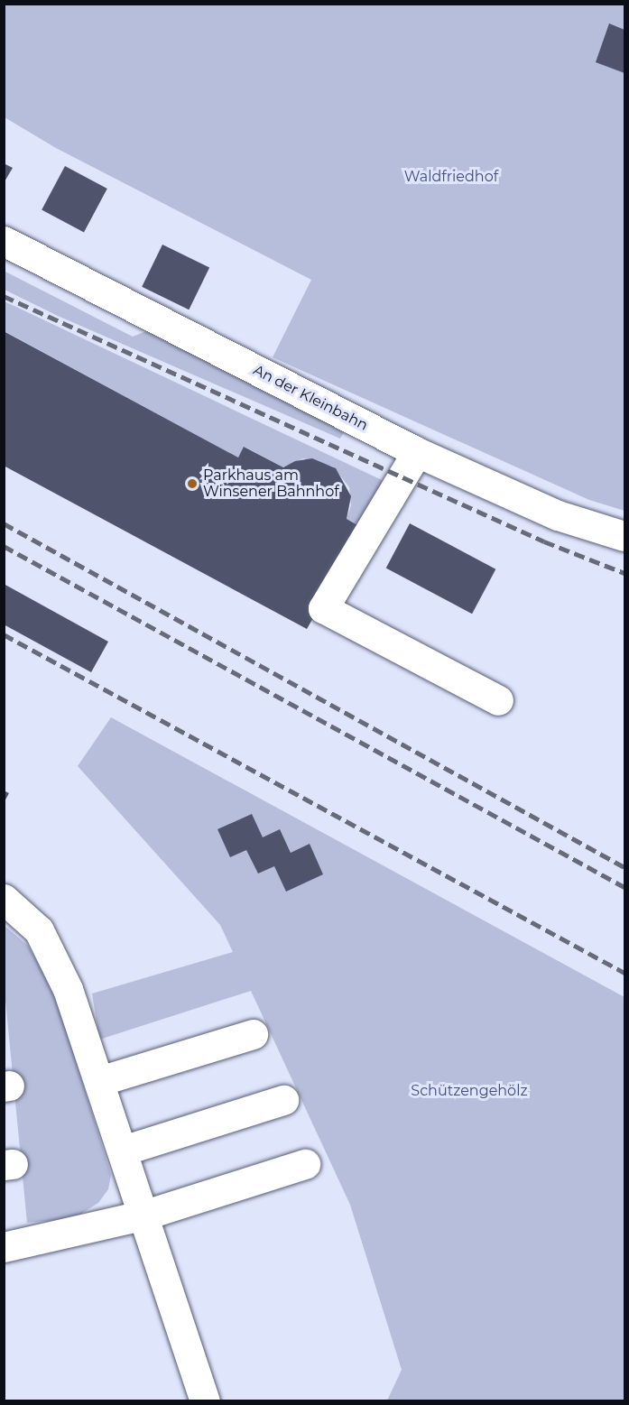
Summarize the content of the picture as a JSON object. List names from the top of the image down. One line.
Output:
{"streets":{"street":["An der Kleinbahn"]},"parks":["Waldfriedhof","Schützengehölz"],"places":["Parkhaus am Winsener Bahnhof"]}
